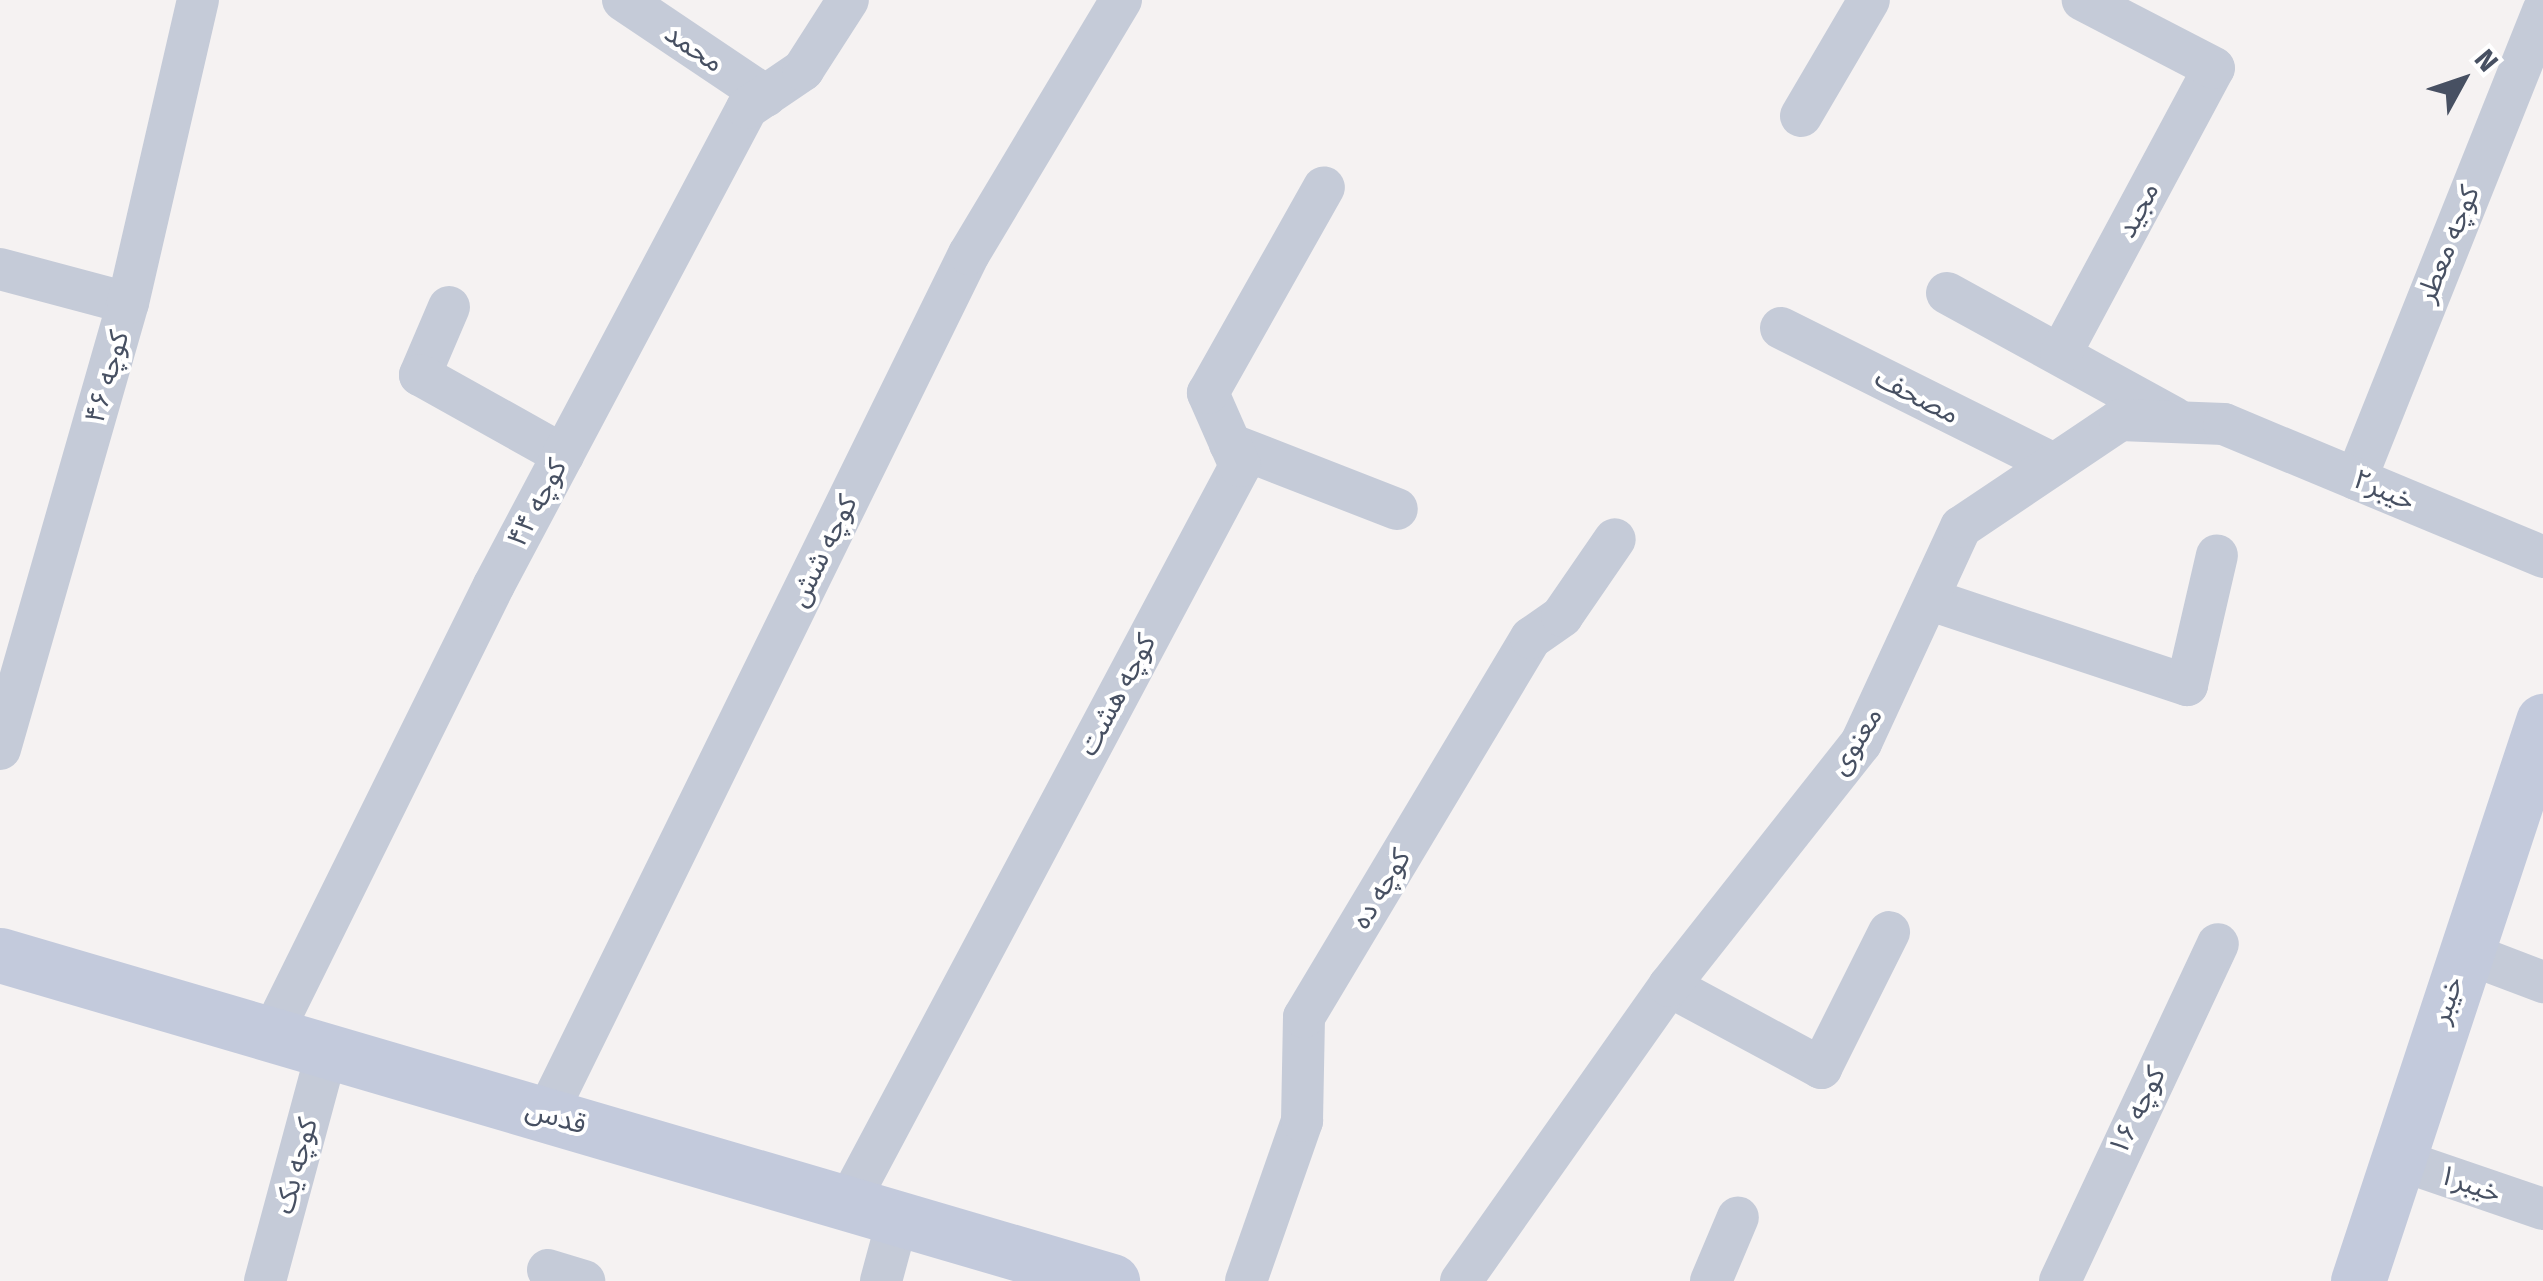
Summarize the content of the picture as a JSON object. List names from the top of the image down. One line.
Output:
{"streets":{"street":["محمد","مجید","کوچه معطر","کوچه ۴۶","مصحف","خیبر۲","کوچه ۴۴","کوچه شش","کوچه هشت","معنوی","کوچه ده","خیبر","کوچه ۱۶","قدس","کوچه یک","خیبر۱"]},"crossings":[["محمد","کوچه ۴۴"],["کوچه معطر","خیبر۲"],["مصحف","معنوی"],["خیبر۲","معنوی"],["کوچه ۴۴","قدس"],["کوچه شش","قدس"],["کوچه هشت","قدس"],["خیبر","خیبر۱"],["قدس","کوچه یک"]],"north":"top right"}
